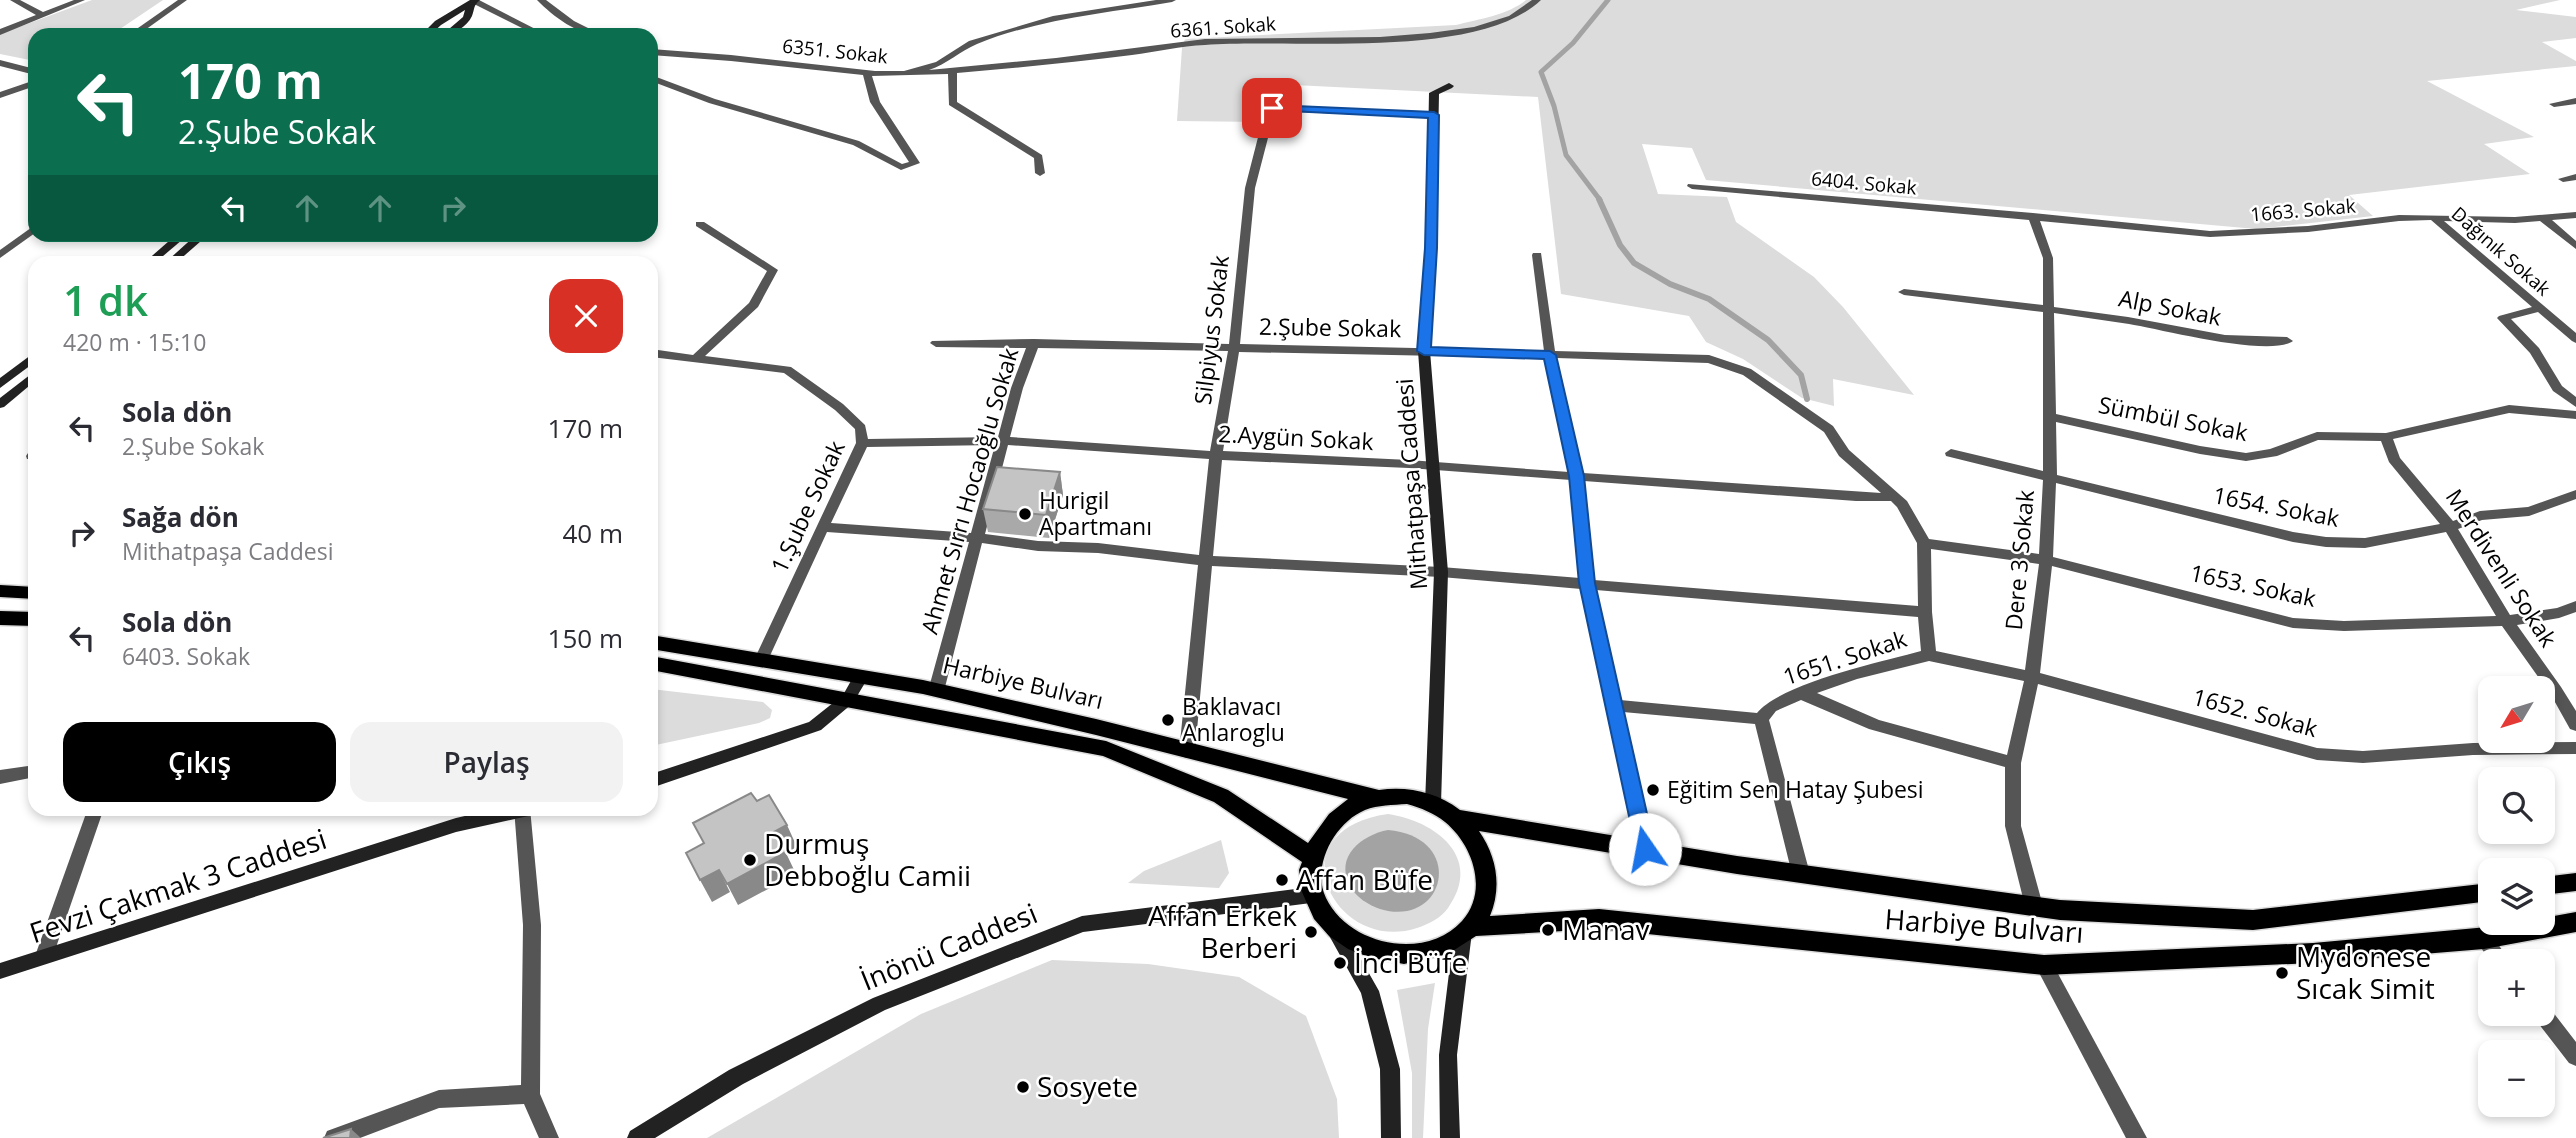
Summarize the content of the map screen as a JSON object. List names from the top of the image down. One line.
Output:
{"streets":{"main road":["Mithatpaşa Caddesi","Harbiye Bulvarı","Fevzi Çakmak 3 Caddesi","İnönü Caddesi"],"street":["6361. Sokak","6351. Sokak","6404. Sokak","1663. Sokak","Dağınık Sokak","Alp Sokak","2.Şube Sokak","Silpiyus Sokak","Sümbül Sokak","2.Aygün Sokak","Ahmet Sırrı Hocaoğlu Sokak","1.Şube Sokak","1654. Sokak","Dere 3 Sokak","Merdivenli Sokak","1653. Sokak","1651. Sokak","1652. Sokak"]},"crossings":[["6361. Sokak","6351. Sokak"],["6404. Sokak","1663. Sokak"],["6404. Sokak","Dere 3 Sokak"],["1663. Sokak","Dağınık Sokak"],["1663. Sokak","Dere 3 Sokak"],["Alp Sokak","Dere 3 Sokak"],["2.Şube Sokak","Silpiyus Sokak"],["2.Şube Sokak","2.Aygün Sokak"],["2.Şube Sokak","Mithatpaşa Caddesi"],["2.Şube Sokak","Ahmet Sırrı Hocaoğlu Sokak"],["Silpiyus Sokak","2.Aygün Sokak"],["Silpiyus Sokak","Mithatpaşa Caddesi"],["Silpiyus Sokak","Harbiye Bulvarı"],["Sümbül Sokak","Dere 3 Sokak"],["Sümbül Sokak","Merdivenli Sokak"],["2.Aygün Sokak","Mithatpaşa Caddesi"],["2.Aygün Sokak","Ahmet Sırrı Hocaoğlu Sokak"],["2.Aygün Sokak","1.Şube Sokak"],["Mithatpaşa Caddesi","Harbiye Bulvarı"],["Mithatpaşa Caddesi","İnönü Caddesi"],["Ahmet Sırrı Hocaoğlu Sokak","Harbiye Bulvarı"],["1.Şube Sokak","Harbiye Bulvarı"],["1654. Sokak","Dere 3 Sokak"],["1654. Sokak","Merdivenli Sokak"],["Dere 3 Sokak","1653. Sokak"],["Dere 3 Sokak","Harbiye Bulvarı"],["Dere 3 Sokak","1652. Sokak"],["Merdivenli Sokak","1653. Sokak"],["1653. Sokak","1651. Sokak"],["1651. Sokak","1652. Sokak"],["Harbiye Bulvarı","İnönü Caddesi"]],"places":["Hurigil Apartmanı","Baklavacı Anlaroglu","Eğitim Sen Hatay Şubesi","Durmuş Debboğlu Camii","Affan Büfe","Manav","Affan Erkek Berberi","İnci Büfe","Mydonese Sıcak Simit","Sosyete"],"north":"bottom left","page":{"turn":["170 m","2.Şube Sokak"],"heading":["1 dk","420 m · 15:10"],"list":[{"name":"Sola dön","note":"2.Şube Sokak","value":"170 m"},{"name":"Sağa dön","note":"Mithatpaşa Caddesi","value":"40 m"},{"name":"Sola dön","note":"6403. Sokak","value":"150 m"}],"map_buttons":["+","−"],"buttons":["Çıkış","Paylaş"]}}
